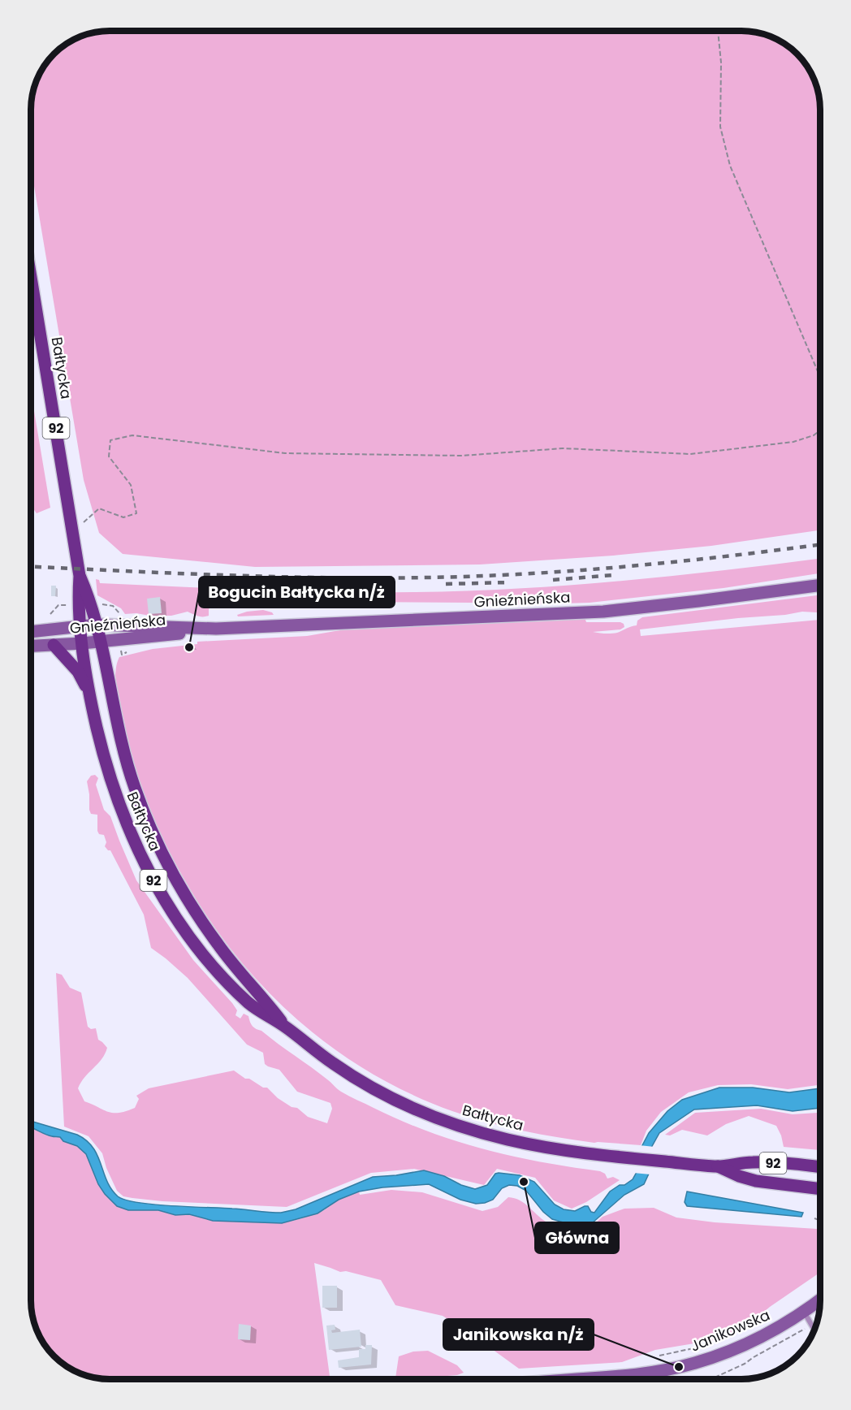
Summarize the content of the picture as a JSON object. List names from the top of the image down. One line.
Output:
{"streets":{"main road":["Bałtycka","92"],"street":["Gnieźnieńska","Janikowska"]},"crossings":[["Bałtycka","Gnieźnieńska"]],"places":["Bogucin Bałtycka n/ż","Główna","Janikowska n/ż"]}
